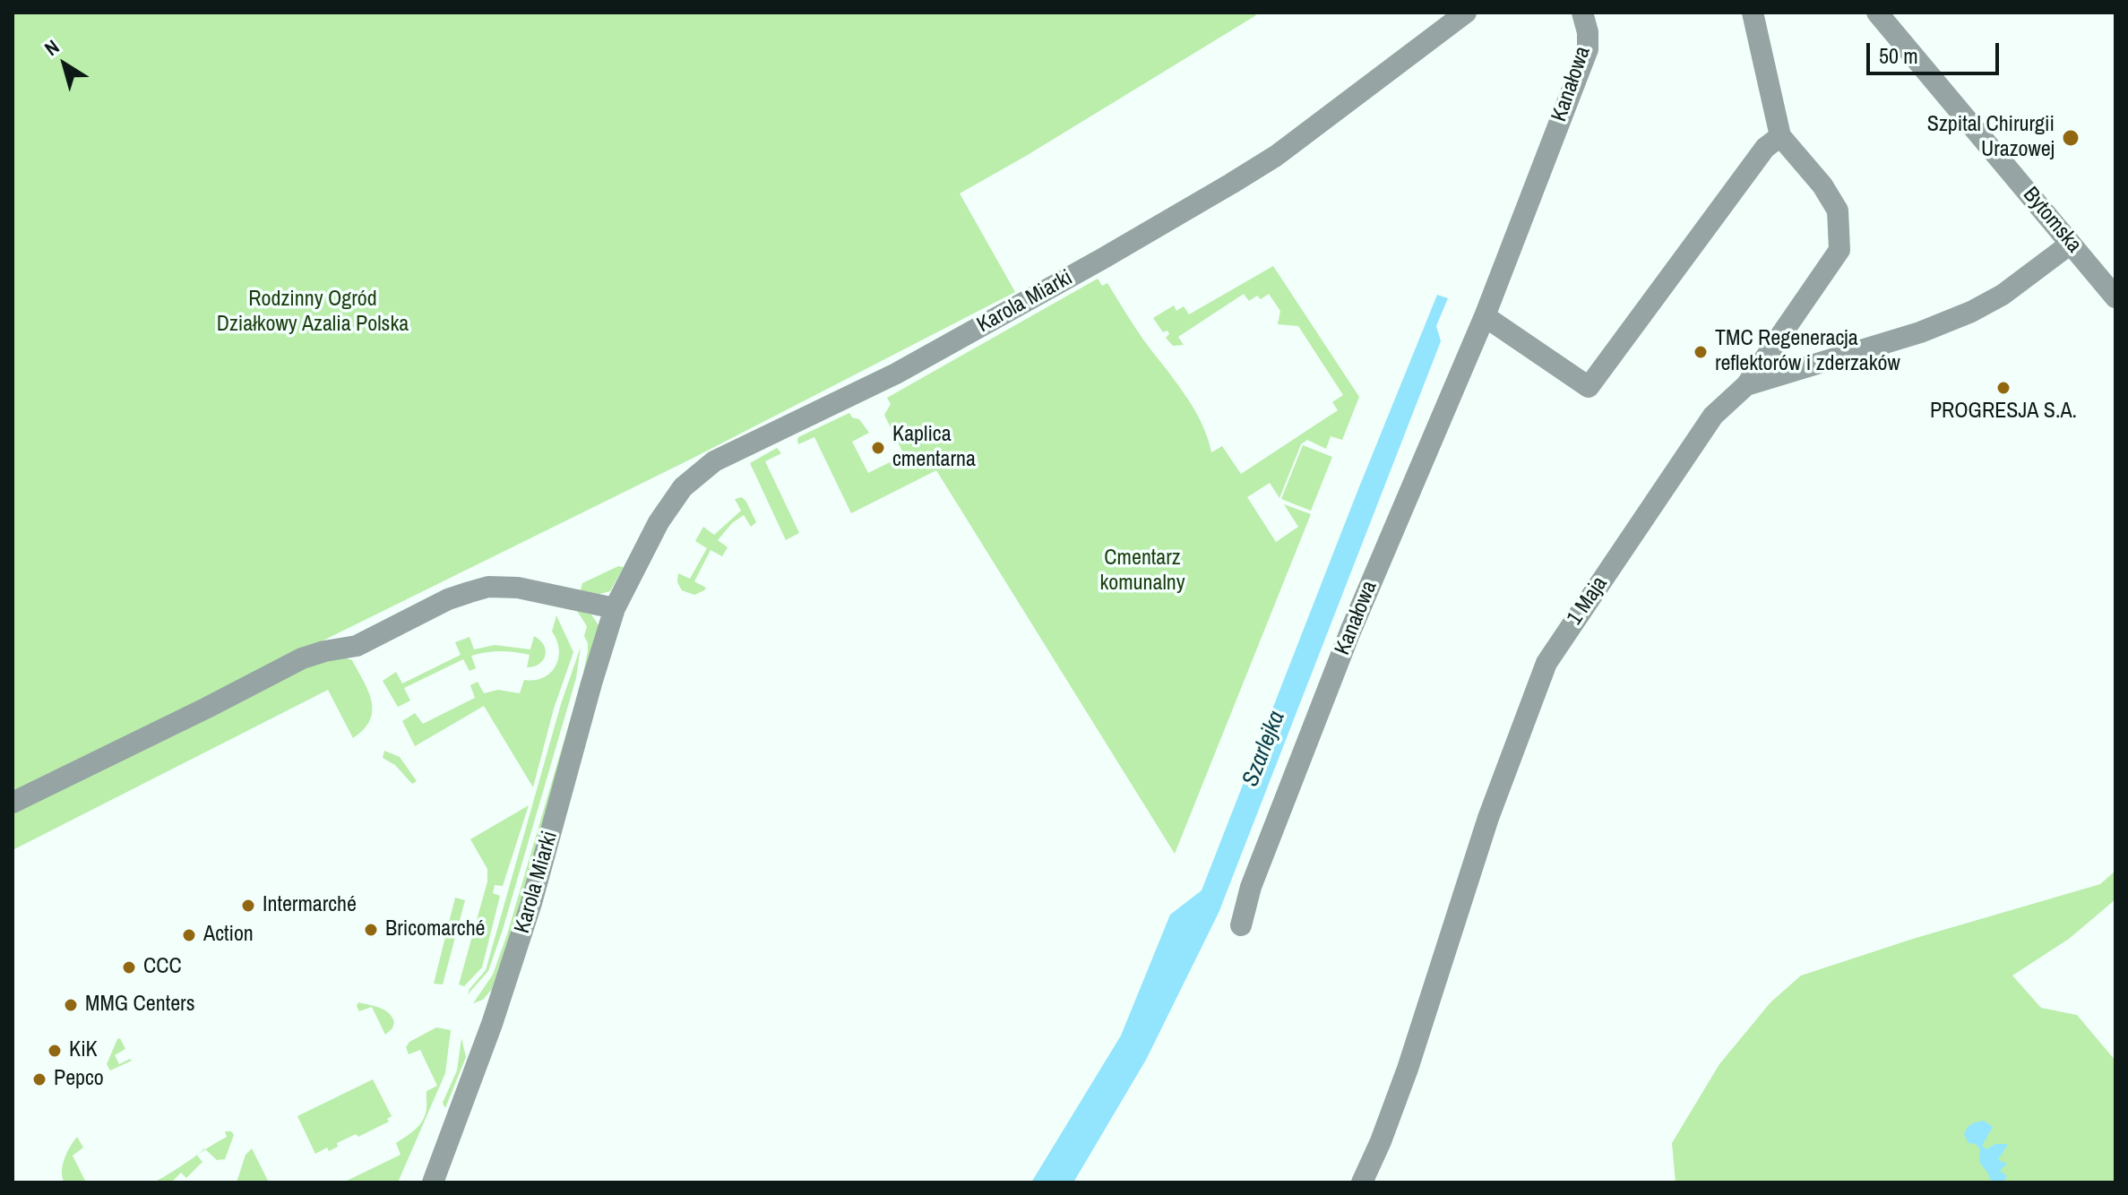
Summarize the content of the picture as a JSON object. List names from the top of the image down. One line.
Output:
{"streets":{"street":["Kanałowa","Bytomska","Karola Miarki","1 Maja"]},"crossings":[["Bytomska","1 Maja"]],"water":["Szarlejka"],"parks":["Rodzinny Ogród Działkowy Azalia Polska","Cmentarz komunalny"],"places":["Szpital Chirurgii Urazowej","TMC Regeneracja reflektorów i zderzaków","PROGRESJA S.A.","Kaplica cmentarna","Intermarché","Bricomarché","Action","CCC","MMG Centers","KiK","Pepco"],"scale_bar":"50 m","north":"top left"}
